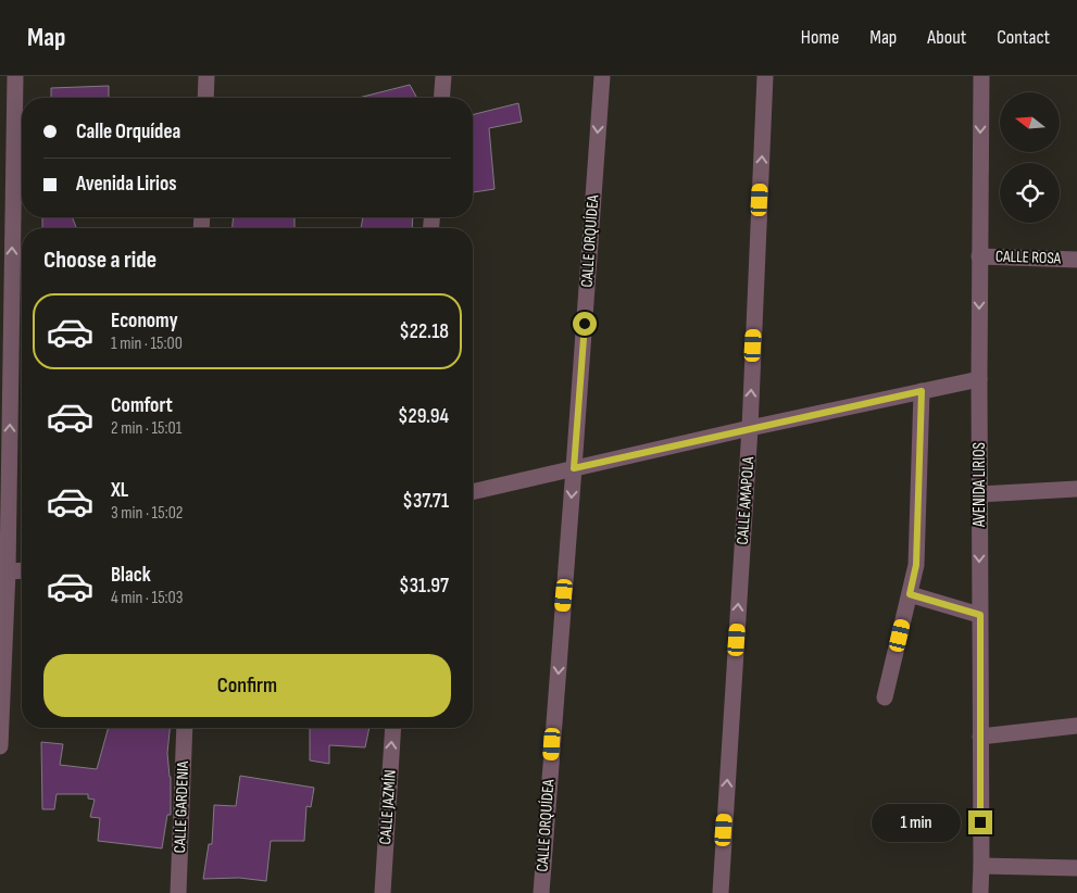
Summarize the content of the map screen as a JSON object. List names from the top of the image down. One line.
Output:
{"streets":{"street":["CALLE ORQUÍDEA","CALLE ROSA","AVENIDA LIRIOS","CALLE AMAPOLA","CALLE GARDENIA","CALLE JAZMÍN"]},"crossings":[["CALLE ROSA","AVENIDA LIRIOS"]],"one_way":["CALLE ORQUÍDEA","AVENIDA LIRIOS","CALLE AMAPOLA","CALLE JAZMÍN"],"north":"left","page":{"header":"Map","nav":["Home","Map","About","Contact"],"banner":["Calle Orquídea","Avenida Lirios"],"heading":"Choose a ride","list":[{"name":"Economy","note":"1 min · 15:00","value":"$22.18"},{"name":"Comfort","note":"2 min · 15:01","value":"$29.94"},{"name":"XL","note":"3 min · 15:02","value":"$37.71"},{"name":"Black","note":"4 min · 15:03","value":"$31.97"}],"buttons":"Confirm","bubble":"1 min"}}
